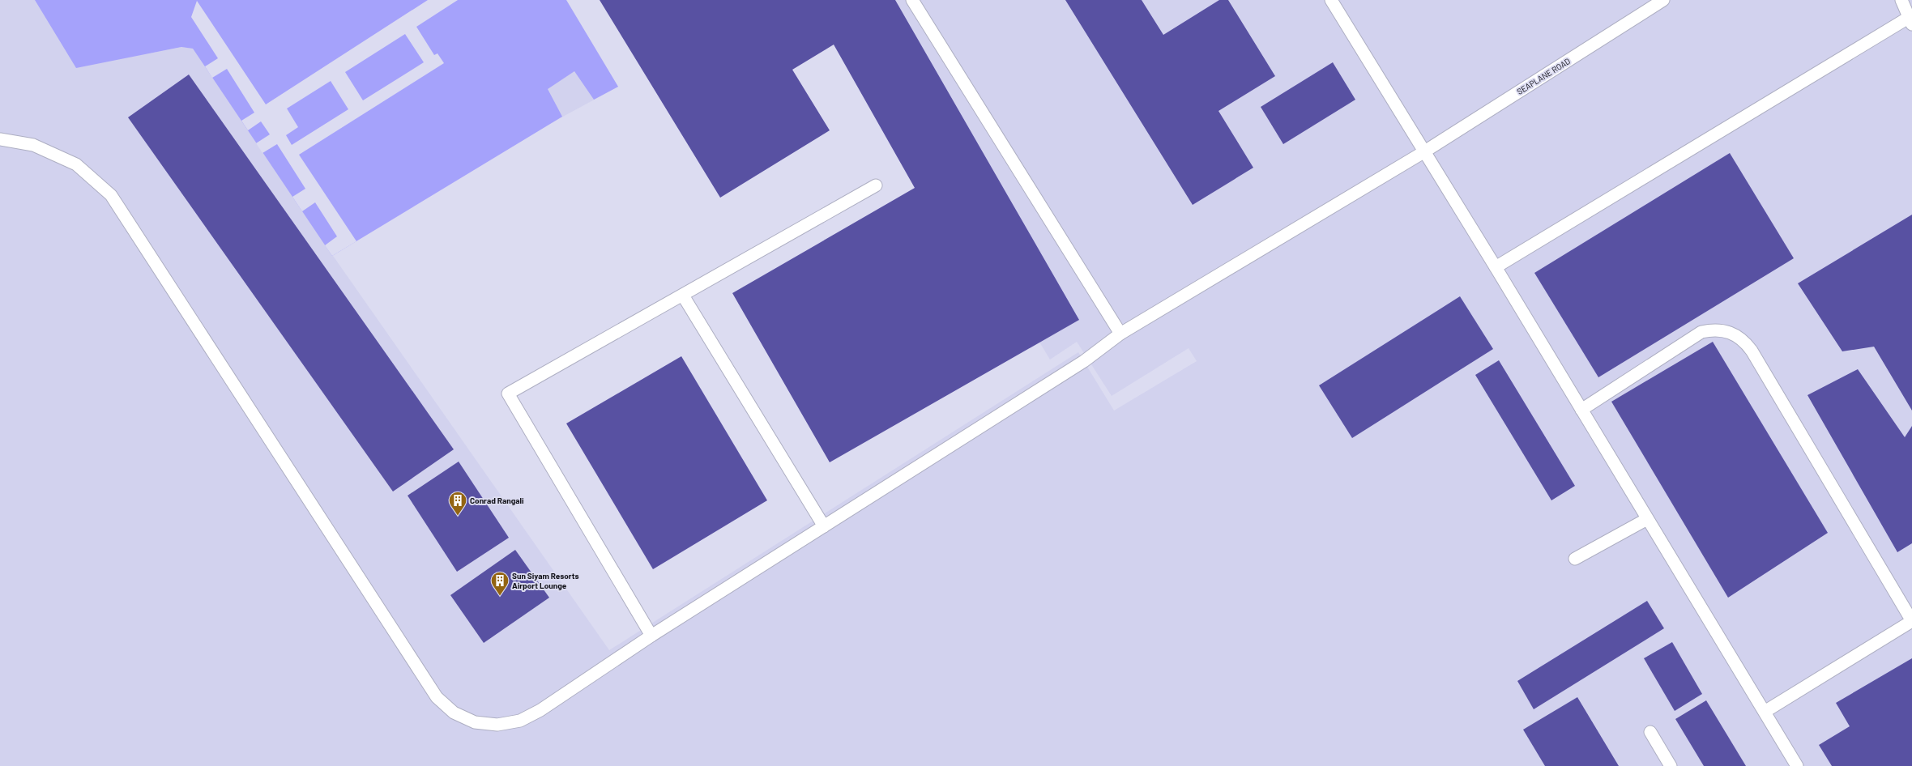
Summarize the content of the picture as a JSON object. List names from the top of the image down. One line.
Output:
{"streets":{"lane":["SEAPLANE ROAD"]},"places":{"building":["Conrad Rangali","Sun Siyam Resorts Airport Lounge"]}}
